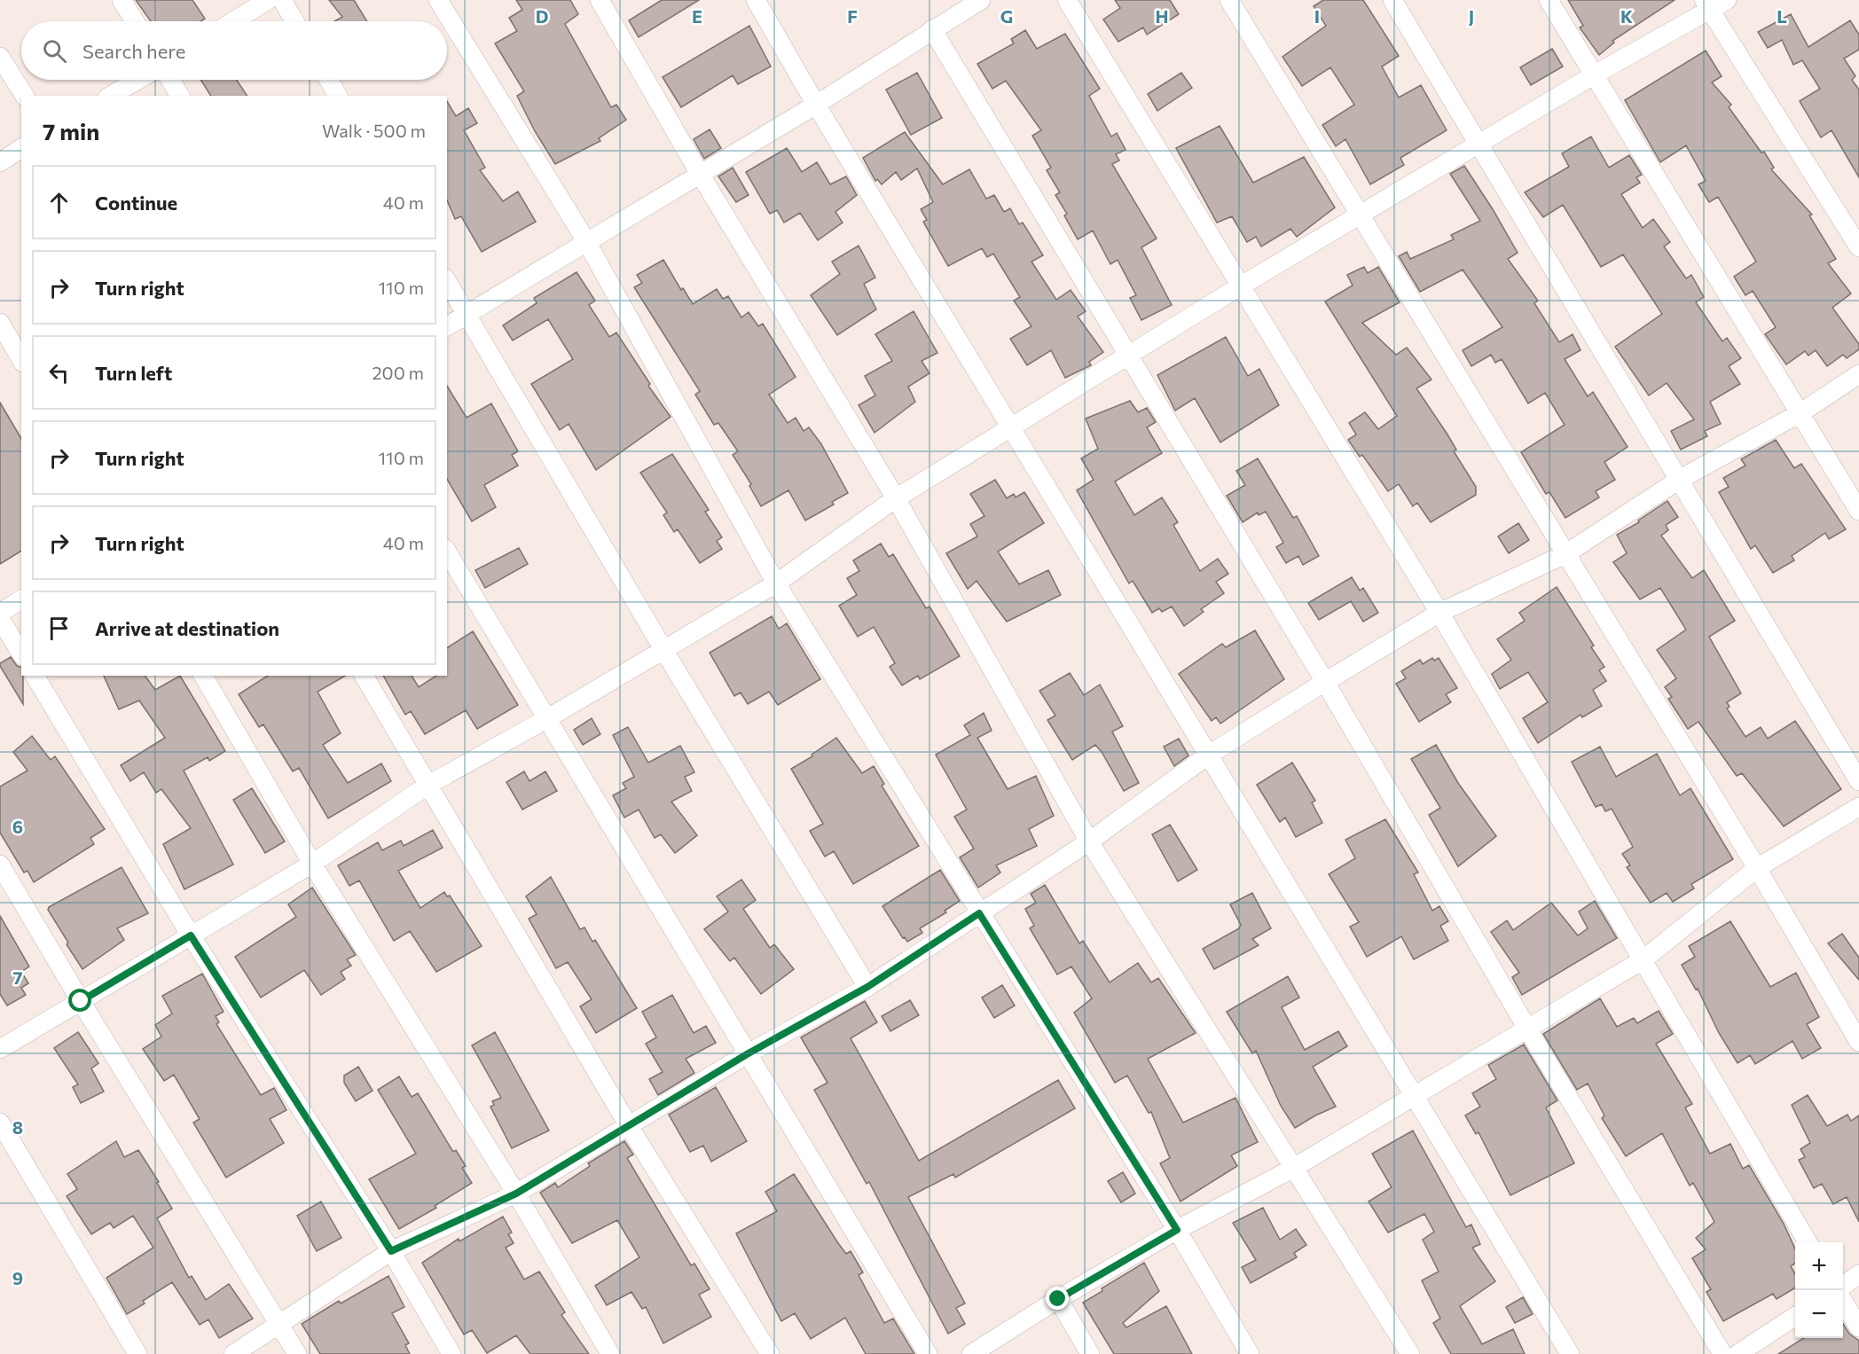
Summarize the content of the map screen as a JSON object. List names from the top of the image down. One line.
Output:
{"page":{"search":"Search here","heading":["7 min","Walk · 500 m"],"list":[["Continue","40 m"],["Turn right","110 m"],["Turn left","200 m"],["Turn right","110 m"],["Turn right","40 m"],"Arrive at destination"],"map_buttons":["+","−"]},"grid":{"columns":["D","E","F","G","H","I","J","K","L"],"rows":["6","7","8","9"]}}
